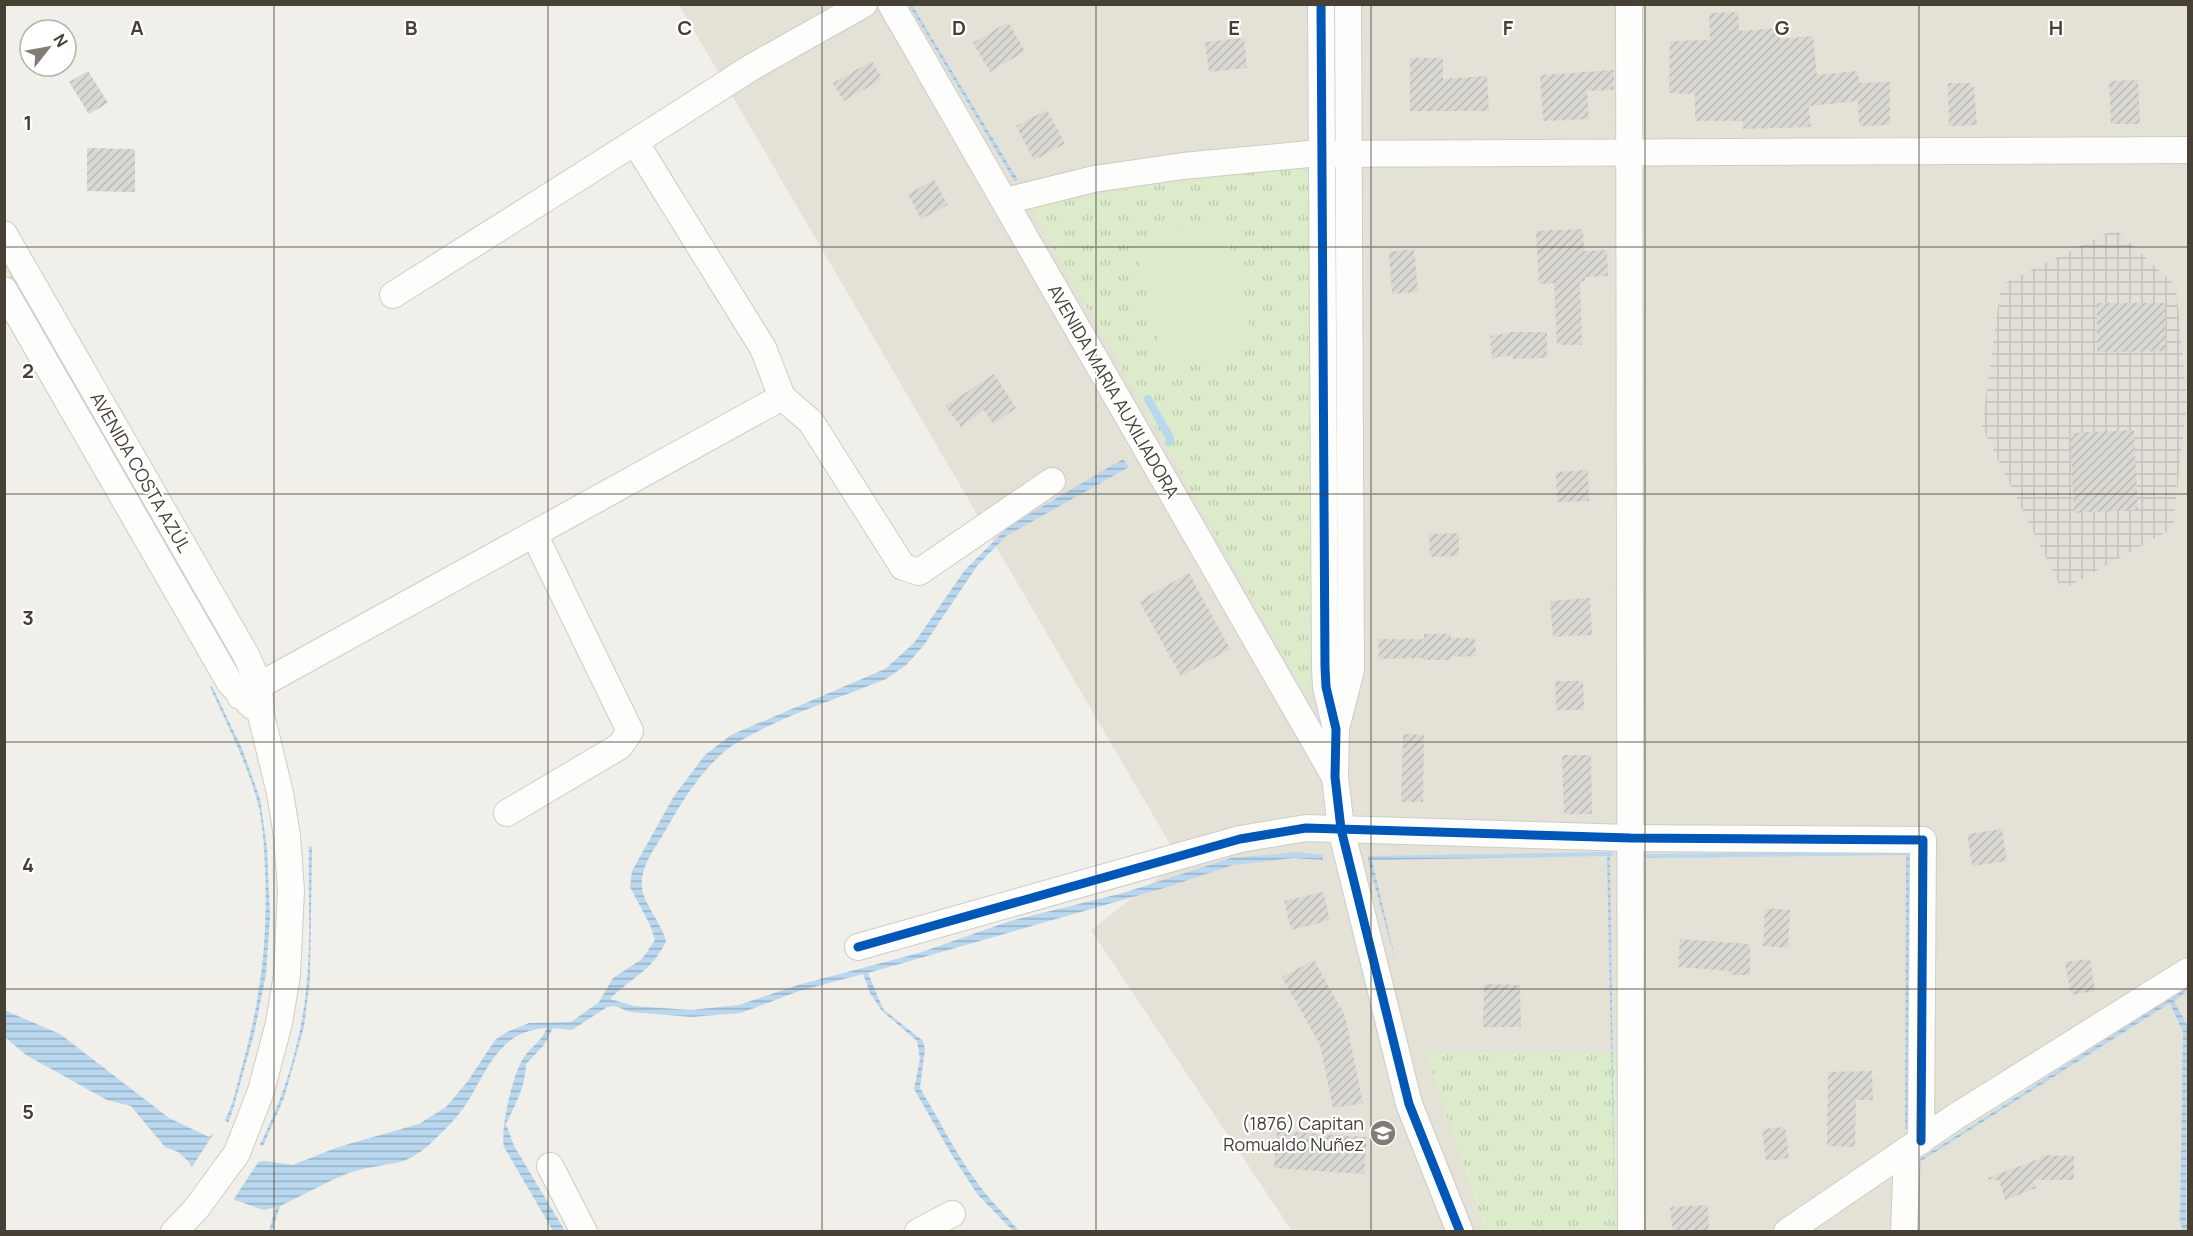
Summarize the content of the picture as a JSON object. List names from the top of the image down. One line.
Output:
{"streets":{"street":["AVENIDA MARIA AUXILIADORA","AVENIDA COSTA AZÚL"]},"places":{"school or university":["(1876) Capitan Romualdo Nuñez"]},"north":"top right","grid":{"columns":["A","B","C","D","E","F","G","H"],"rows":["1","2","3","4","5"]}}
